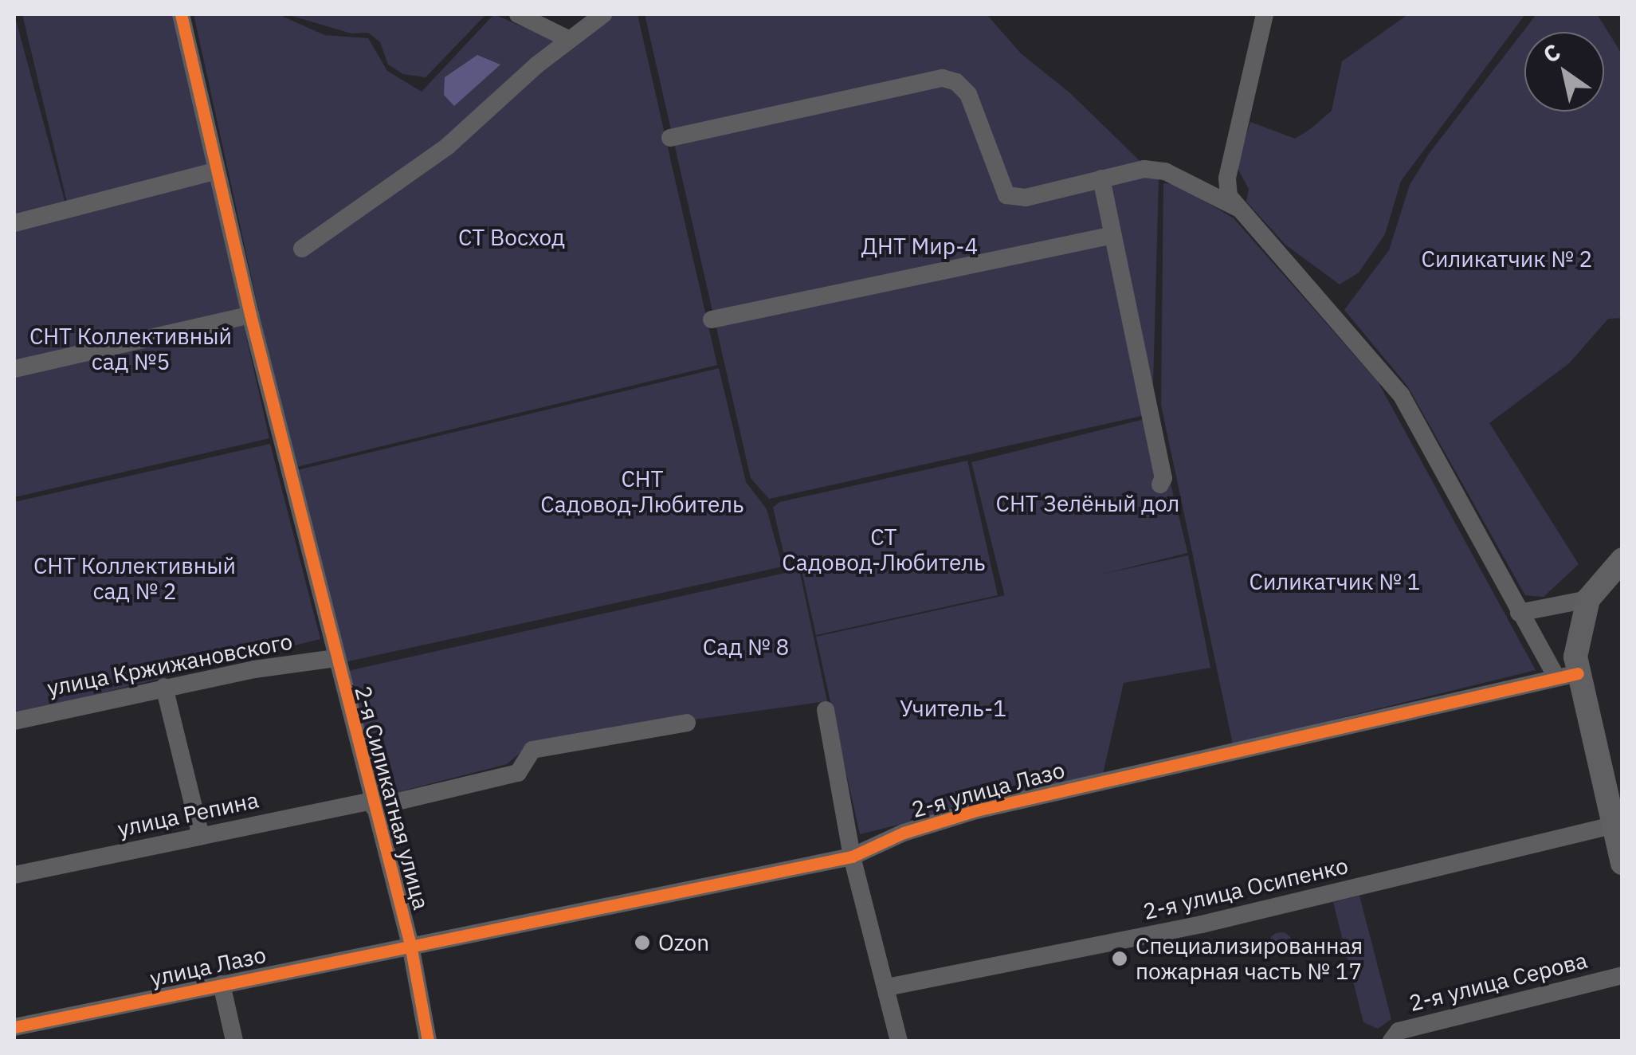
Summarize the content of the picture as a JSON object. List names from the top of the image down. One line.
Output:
{"streets":{"street":["улица Кржижановского","2-я улица Лазо","2-я Силикатная улица","улица Репина","2-я улица Осипенко","улица Лазо","2-я улица Серова"]},"crossings":[["улица Кржижановского","2-я Силикатная улица"],["2-я улица Лазо","2-я Силикатная улица"],["2-я улица Лазо","улица Лазо"],["2-я Силикатная улица","улица Репина"],["2-я Силикатная улица","улица Лазо"]],"parks":["СТ Восход","ДНТ Мир-4","Силикатчик № 2","СНТ Коллективный сад №5","СНТ Садовод-Любитель","СНТ Зелёный дол","СТ Садовод-Любитель","СНТ Коллективный сад № 2","Силикатчик № 1","Сад № 8","Учитель-1"],"places":["Ozon","Специализированная пожарная часть № 17"],"north":"top left"}
